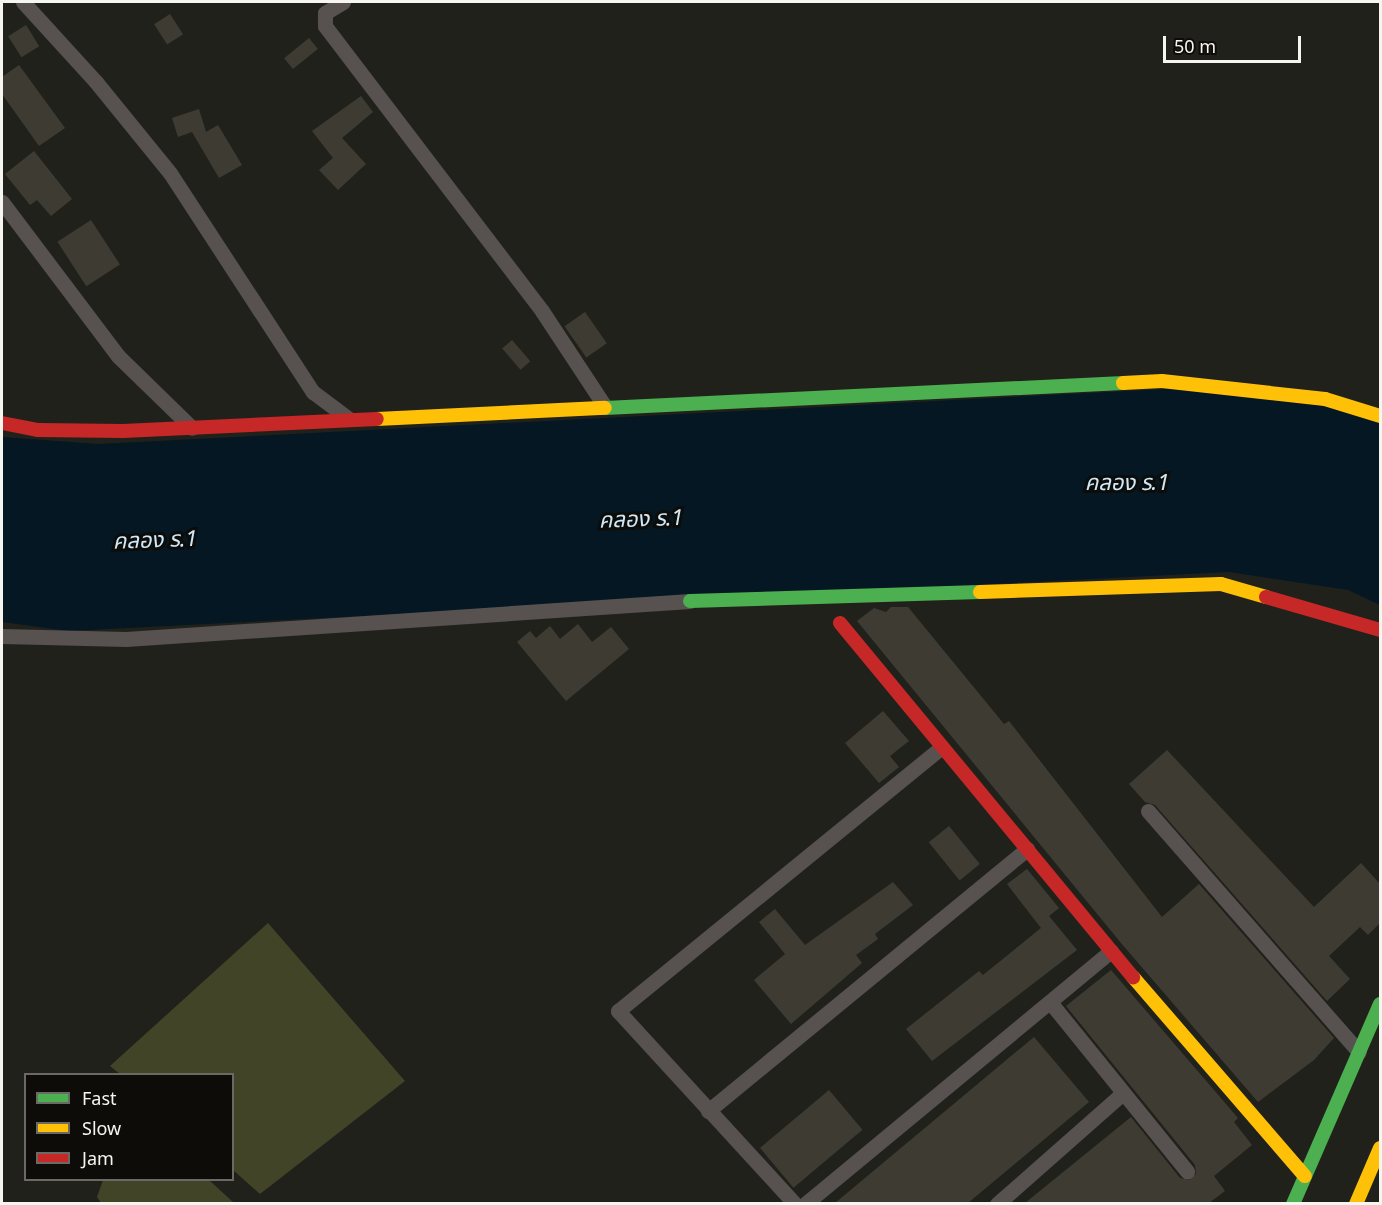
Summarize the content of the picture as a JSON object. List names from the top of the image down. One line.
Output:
{"water":["คลอง ร.1"],"legend":["Fast","Slow","Jam"],"scale_bar":"50 m"}
